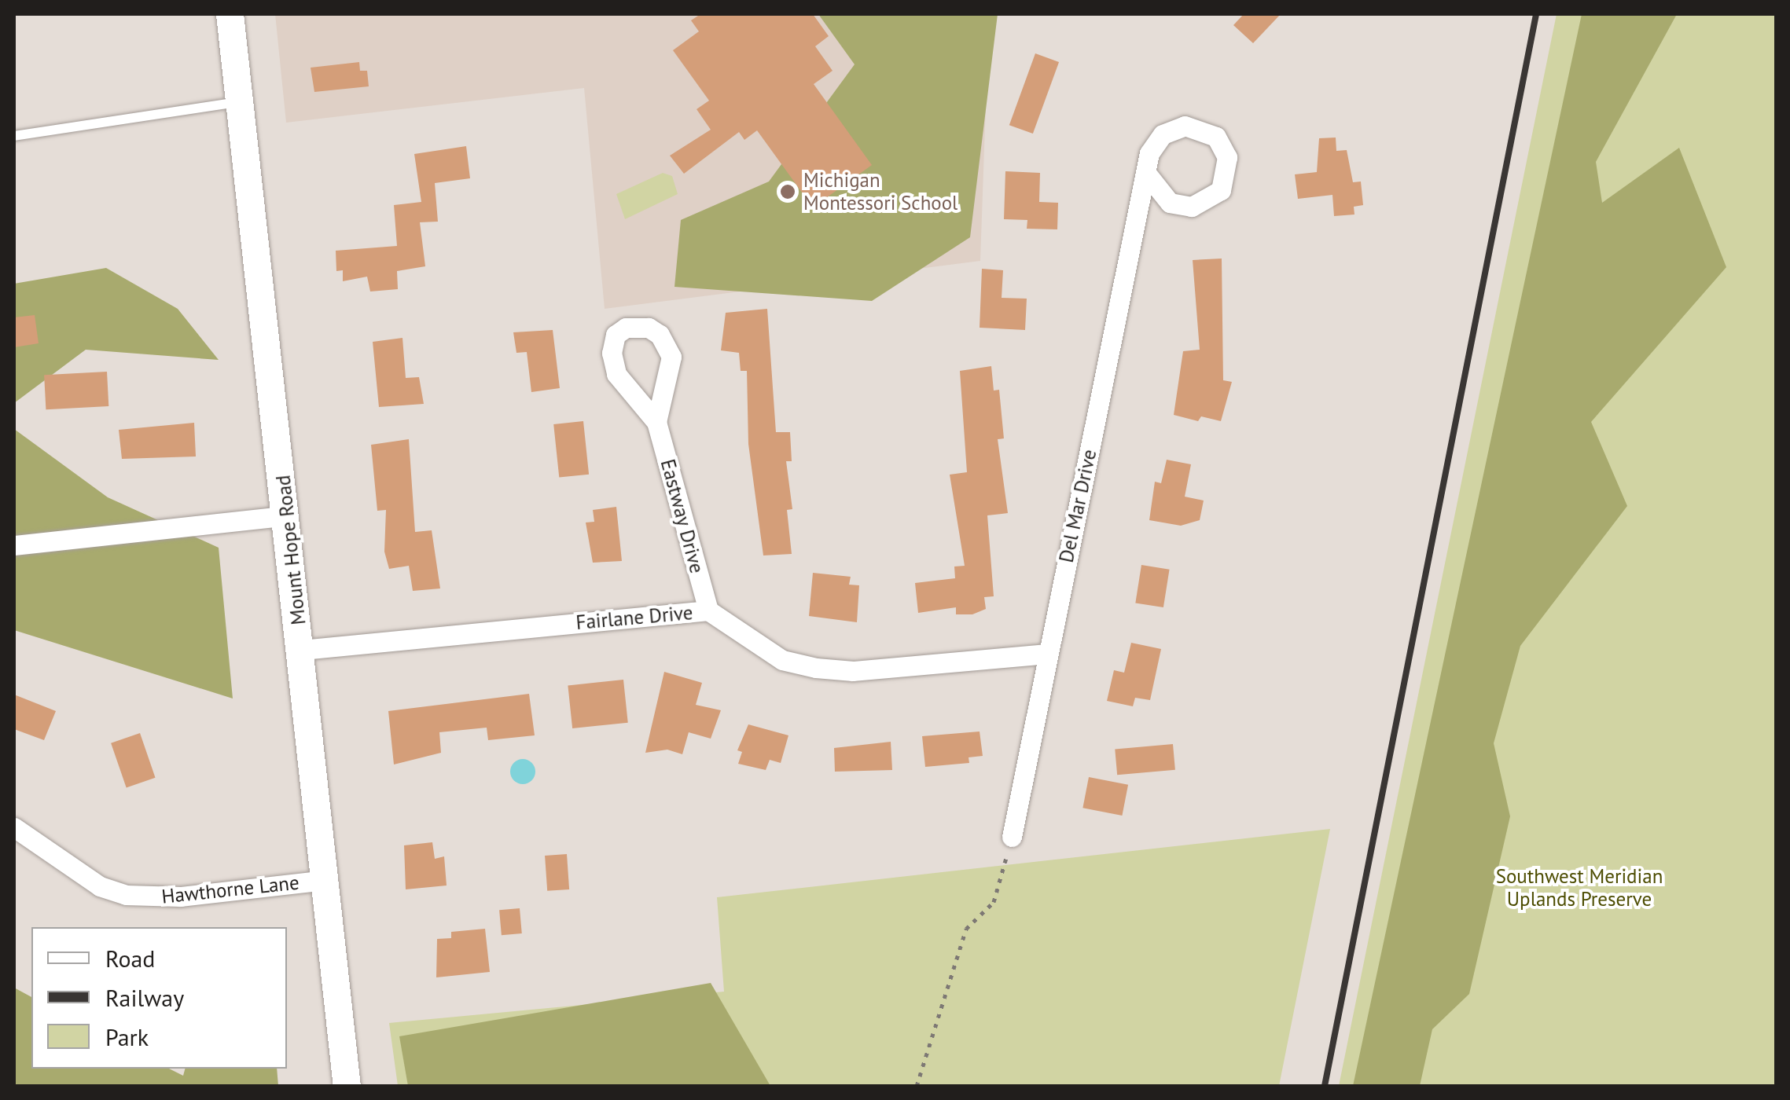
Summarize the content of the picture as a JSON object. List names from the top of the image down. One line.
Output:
{"streets":{"street":["Del Mar Drive","Eastway Drive","Mount Hope Road","Fairlane Drive","Hawthorne Lane"]},"crossings":[["Del Mar Drive","Fairlane Drive"],["Eastway Drive","Fairlane Drive"],["Mount Hope Road","Fairlane Drive"],["Mount Hope Road","Hawthorne Lane"]],"parks":["Southwest Meridian Uplands Preserve"],"places":["Michigan Montessori School"],"legend":["Road","Railway","Park"]}
